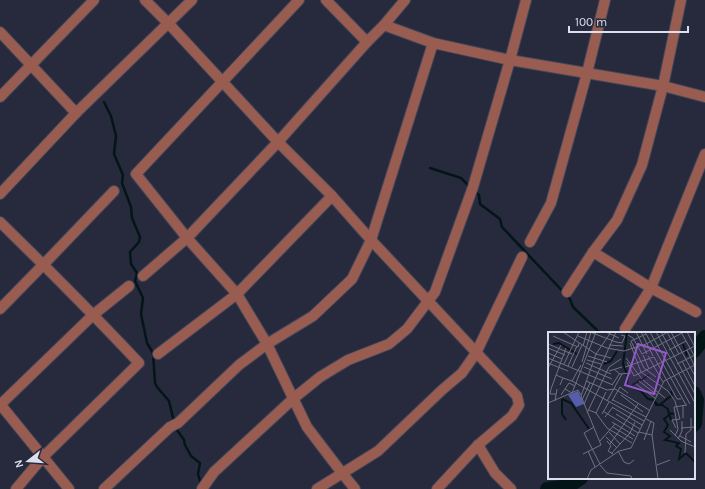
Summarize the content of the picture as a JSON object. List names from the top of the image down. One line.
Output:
{"scale_bar":"100 m","north":"left"}
